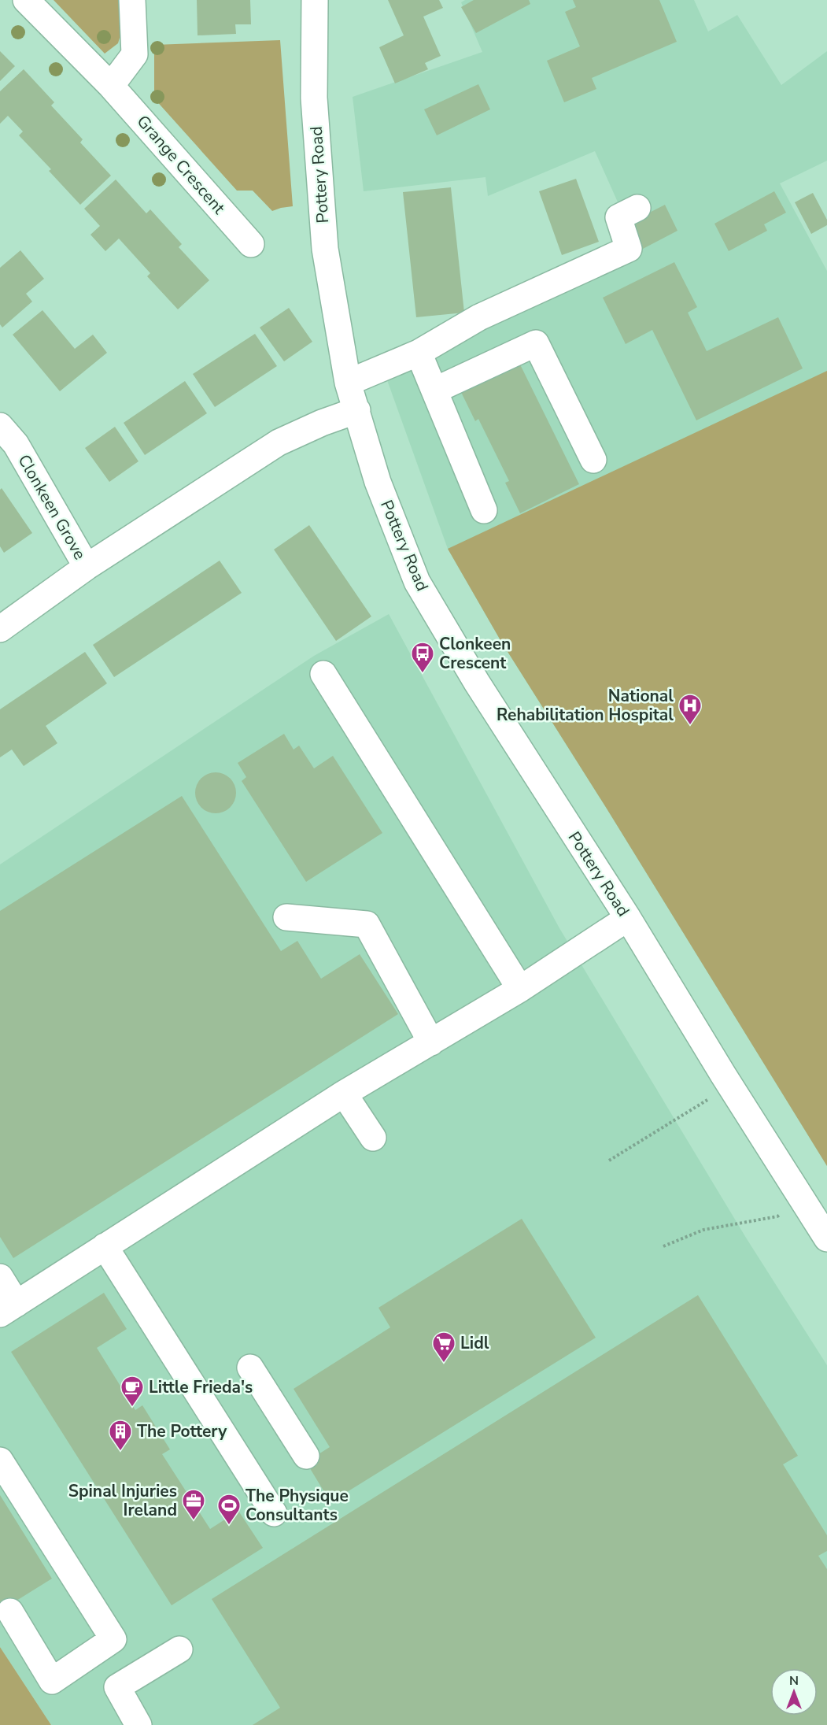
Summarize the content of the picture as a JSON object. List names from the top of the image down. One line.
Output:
{"streets":{"street":["Grange Crescent","Pottery Road","Clonkeen Grove"]},"places":{"bus stop":["Clonkeen Crescent"],"hospital":["National Rehabilitation Hospital"],"supermarket":["Lidl"],"cafe":["Little Frieda's"],"building":["The Pottery"],"office":["Spinal Injuries Ireland"],"sports":["The Physique Consultants"]},"north":"top"}
